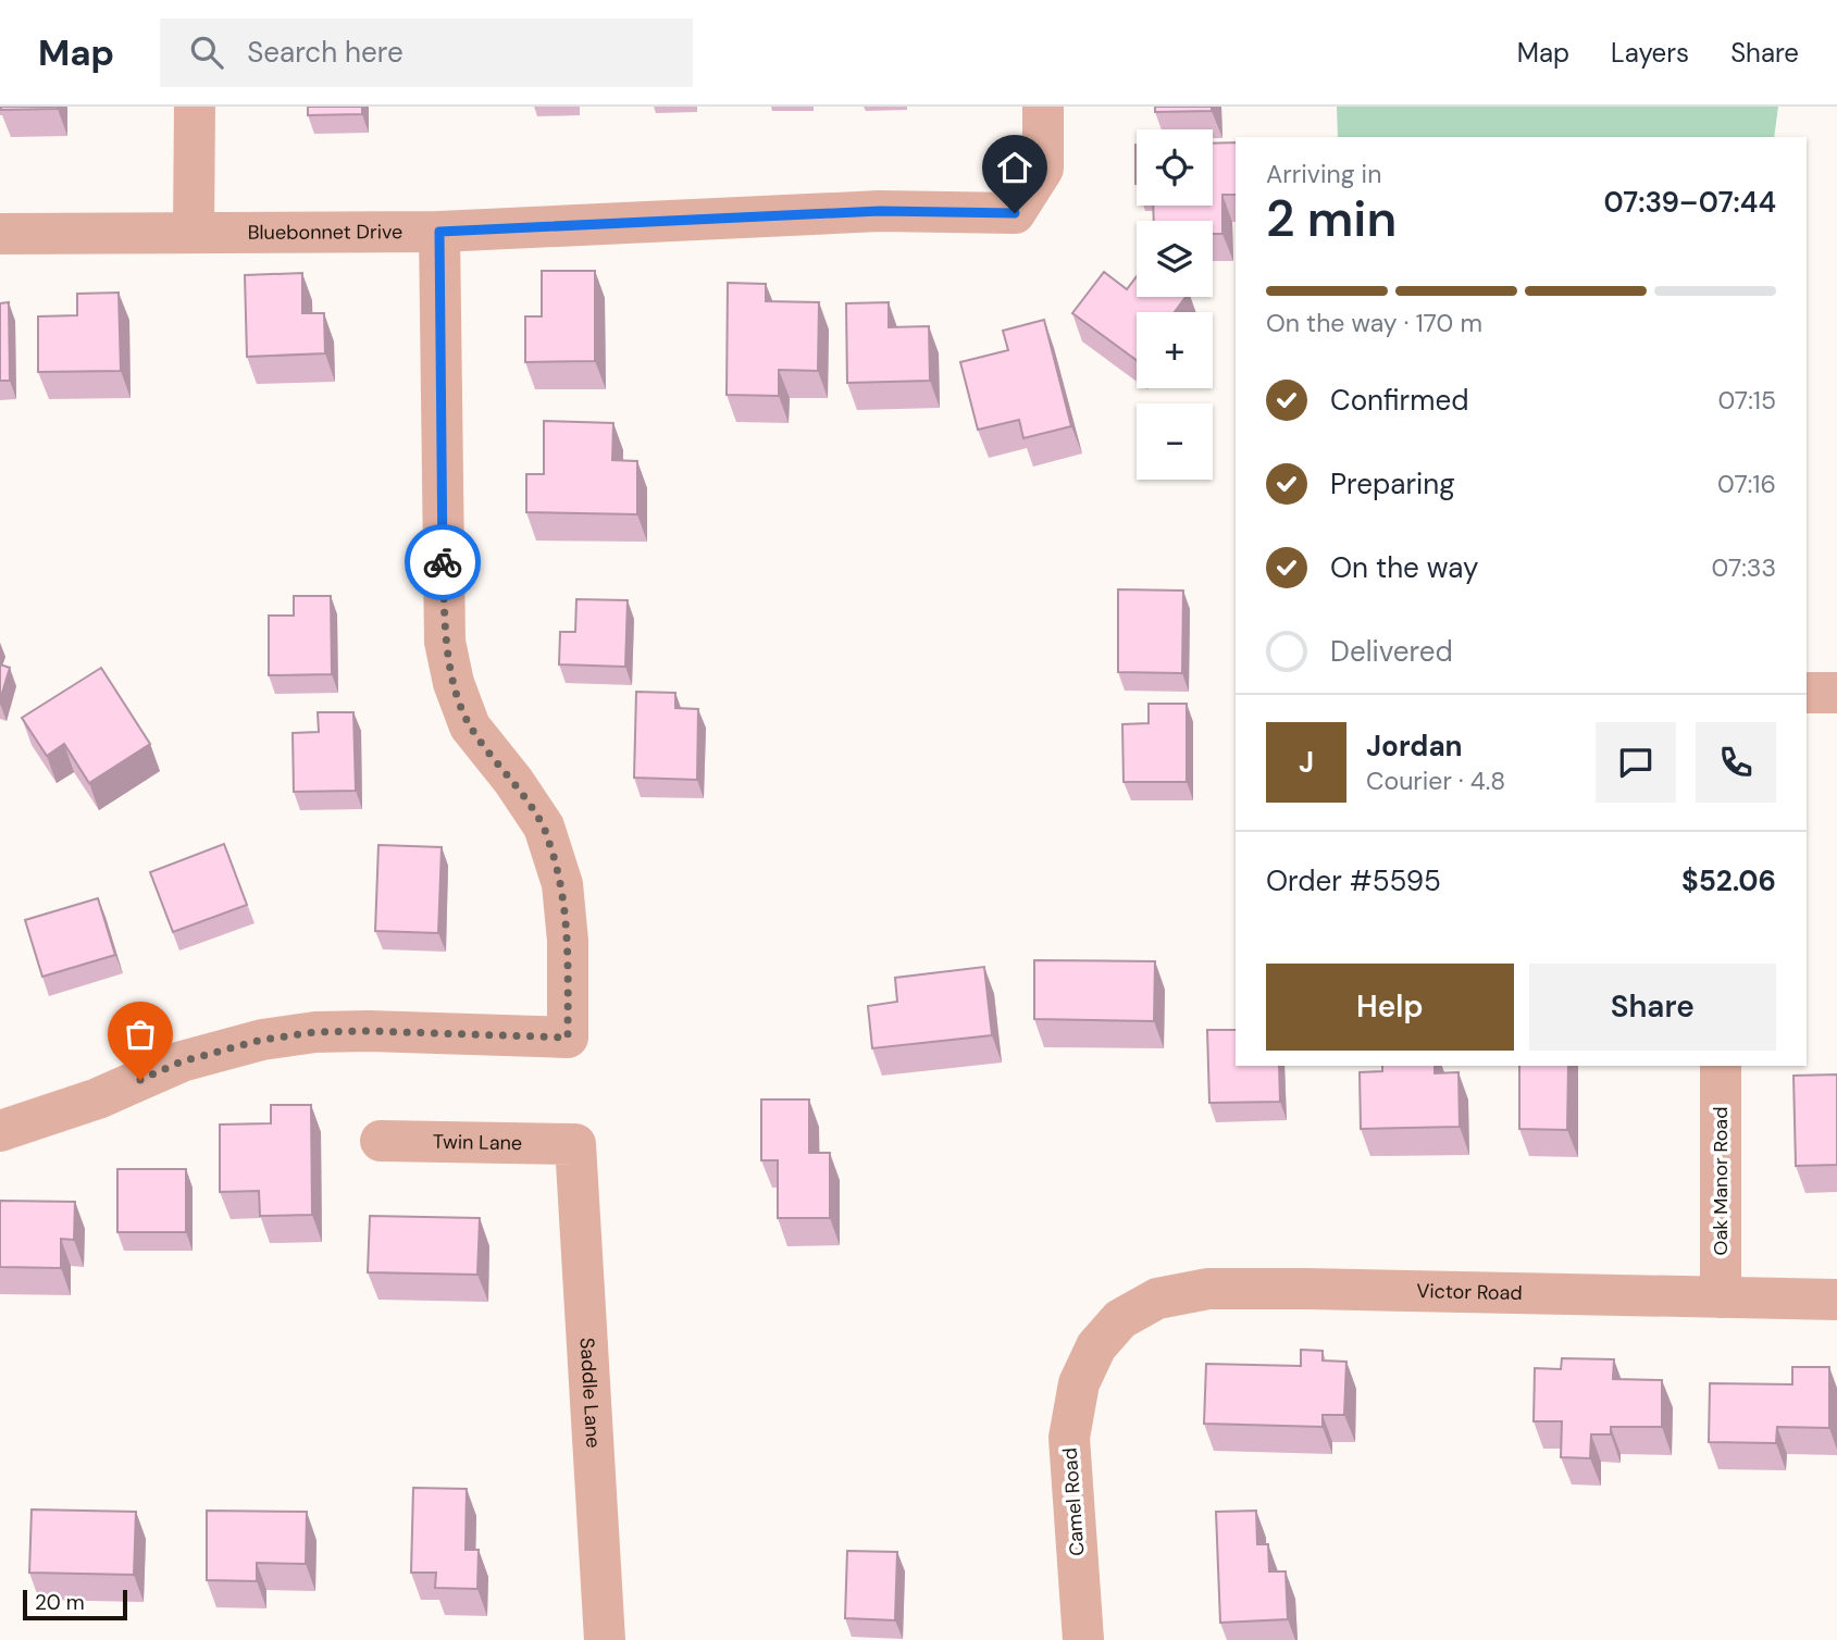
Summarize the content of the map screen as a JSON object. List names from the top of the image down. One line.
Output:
{"streets":{"street":["Bluebonnet Drive","Twin Lane","Oak Manor Road","Victor Road","Saddle Lane","Camel Road"]},"crossings":[["Twin Lane","Saddle Lane"],["Oak Manor Road","Victor Road"],["Victor Road","Camel Road"]],"scale_bar":"20 m","page":{"header":"Map","search":"Search here","nav":["Map","Layers","Share"],"map_buttons":["+","−"],"heading":["2 min","Arriving in","07:39–07:44"],"panel":["Jordan","Courier · 4.8","Order #5595","$52.06"],"bar":"On the way · 170 m","list":[["Confirmed","07:15"],["Preparing","07:16"],["On the way","07:33"],"Delivered"],"round":"J","buttons":["Help","Share"],"scale":"20 m"}}
